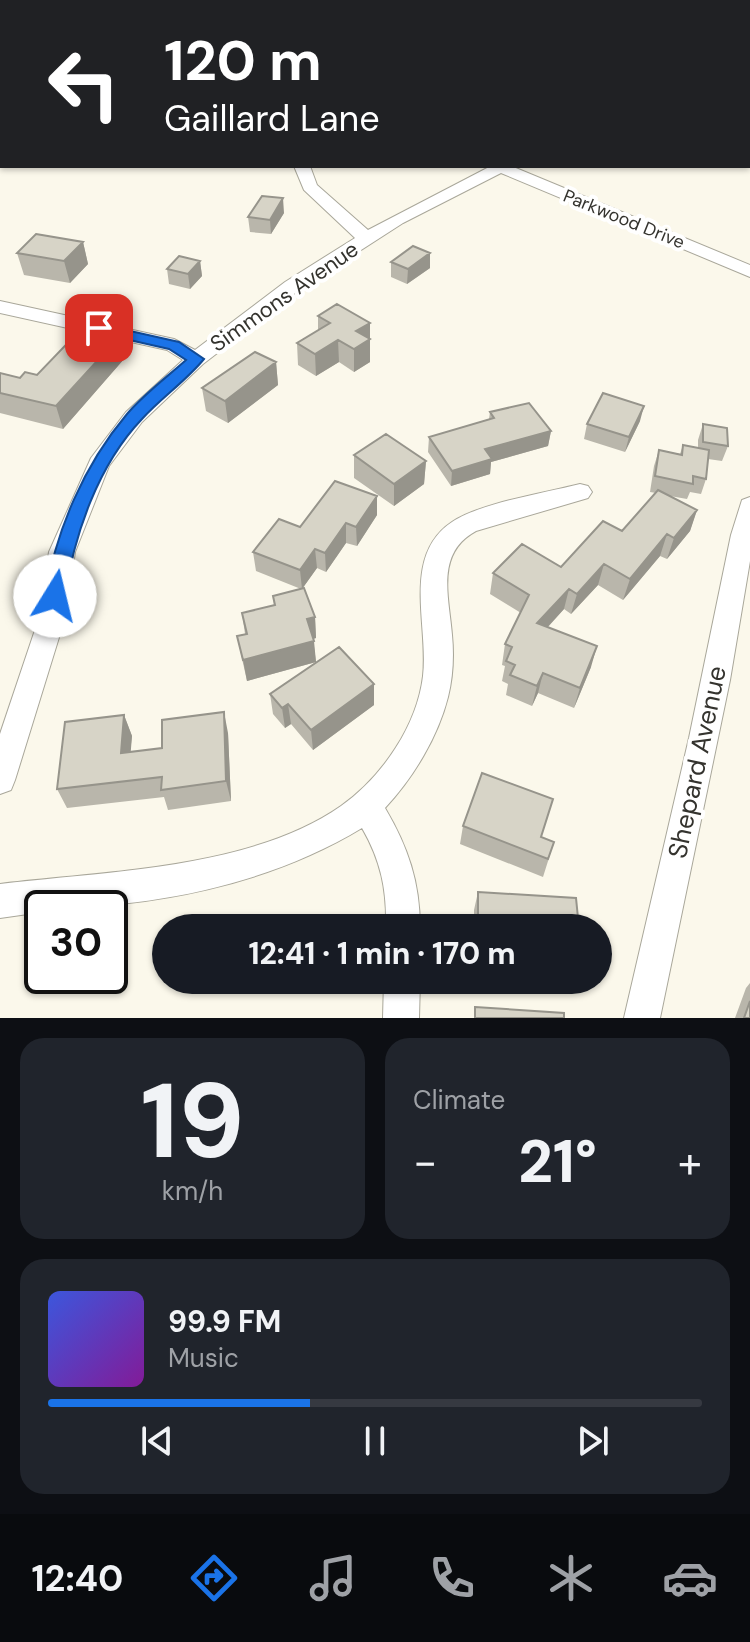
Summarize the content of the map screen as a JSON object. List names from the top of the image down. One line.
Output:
{"streets":{"street":["Parkwood Drive","Simmons Avenue","Shepard Avenue"]},"page":{"turn":["120 m","Gaillard Lane"],"limit":"30","trip":"12:41 · 1 min · 170 m","tile":[["19","km/h"],"Climate"],"heat":["−","21°","+"],"song":["99.9 FM","Music"],"tabs":"12:40"}}
